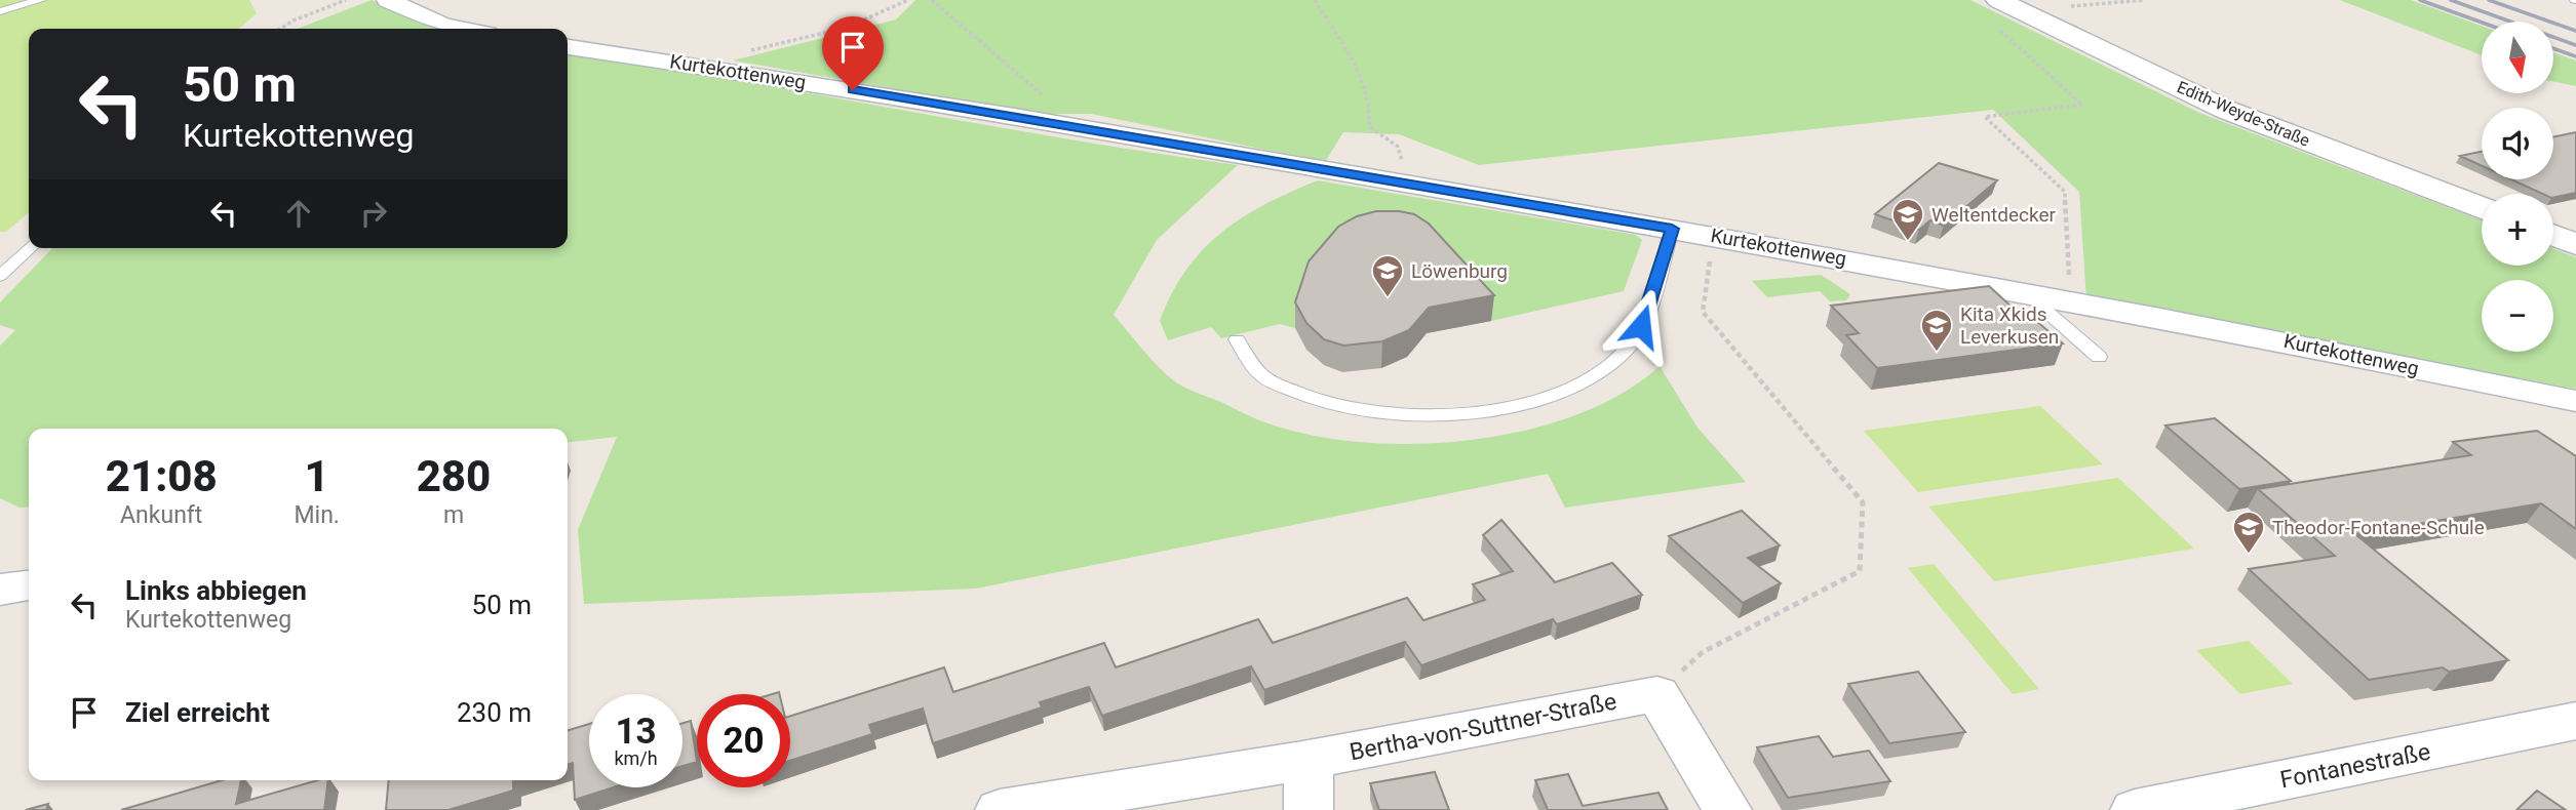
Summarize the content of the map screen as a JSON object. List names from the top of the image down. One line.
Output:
{"streets":{"street":["Kurtekottenweg","Edith-Weyde-Straße","Bertha-von-Suttner-Straße","Fontanestraße"]},"places":{"school or university":["Weltentdecker","Löwenburg","Kita Xkids Leverkusen","Theodor-Fontane-Schule"]},"north":"bottom","page":{"map_buttons":["+","−"],"turn":["50 m","Kurtekottenweg"],"eta":["21:08","Ankunft","1","Min.","280","m"],"list":[{"name":"Links abbiegen","note":"Kurtekottenweg","value":"50 m"},{"name":"Ziel erreicht","value":"230 m"}],"speed":"13 km/h","limit":"20"}}
